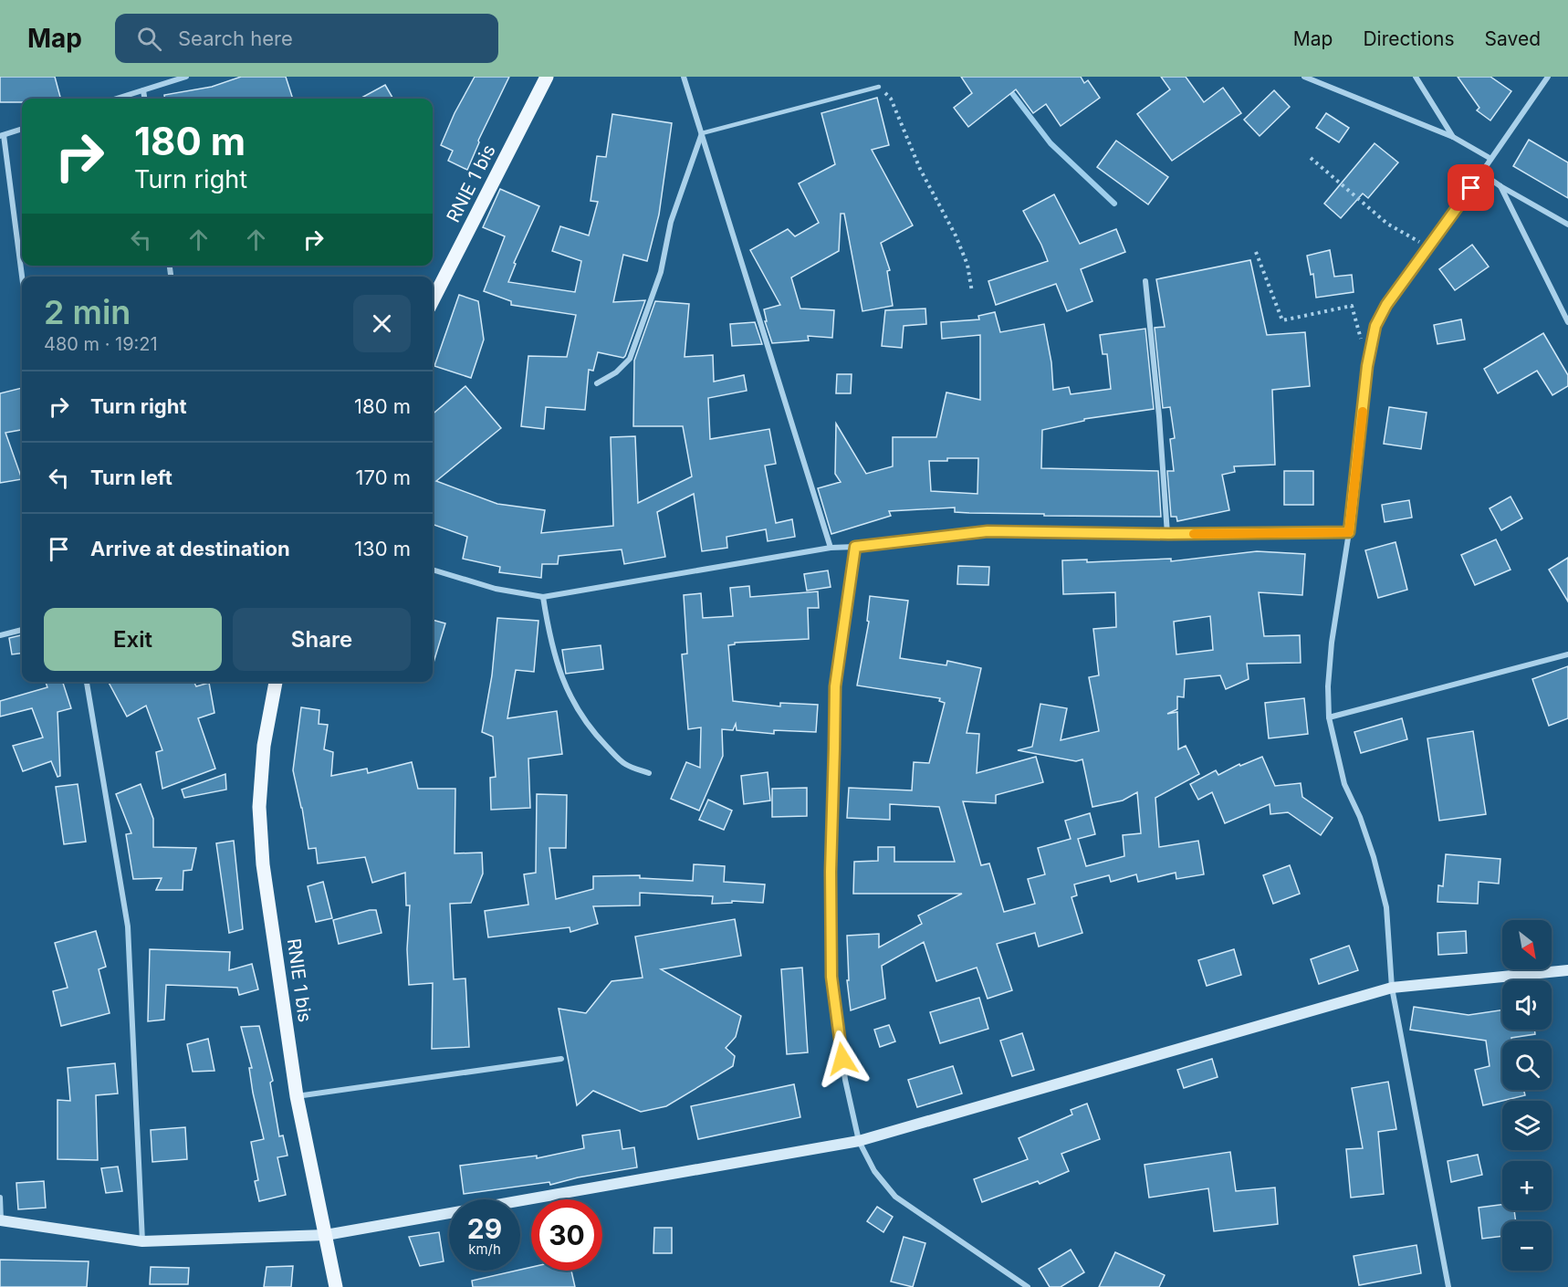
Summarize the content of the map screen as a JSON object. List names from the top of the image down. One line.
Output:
{"streets":{"main road":["RNIE 1 bis"]},"north":"bottom right","page":{"header":"Map","search":"Search here","nav":["Map","Directions","Saved"],"turn":["180 m","Turn right"],"heading":["2 min","480 m · 19:21"],"list":[{"name":"Turn right","value":"180 m"},{"name":"Turn left","value":"170 m"},{"name":"Arrive at destination","value":"130 m"}],"buttons":["Exit","Share"],"map_buttons":["+","−"],"speed":"29 km/h","limit":"30"}}
